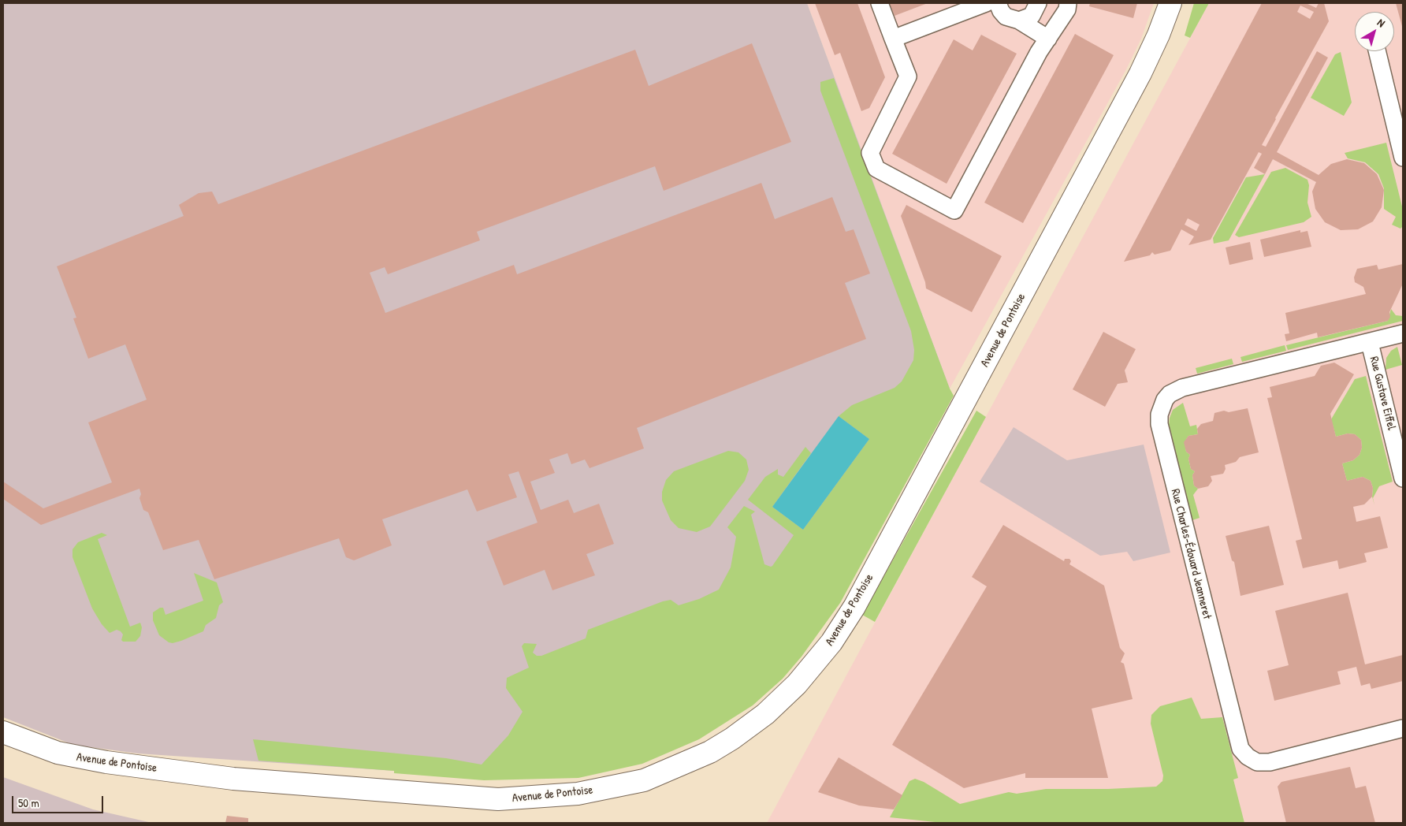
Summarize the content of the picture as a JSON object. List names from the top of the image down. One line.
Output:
{"streets":{"main road":["Avenue de Pontoise"],"street":["Rue Gustave Eiffel","Rue Charles-Édouard Jeanneret"]},"crossings":[["Rue Gustave Eiffel","Rue Charles-Édouard Jeanneret"]],"scale_bar":"50 m","north":"top right"}
